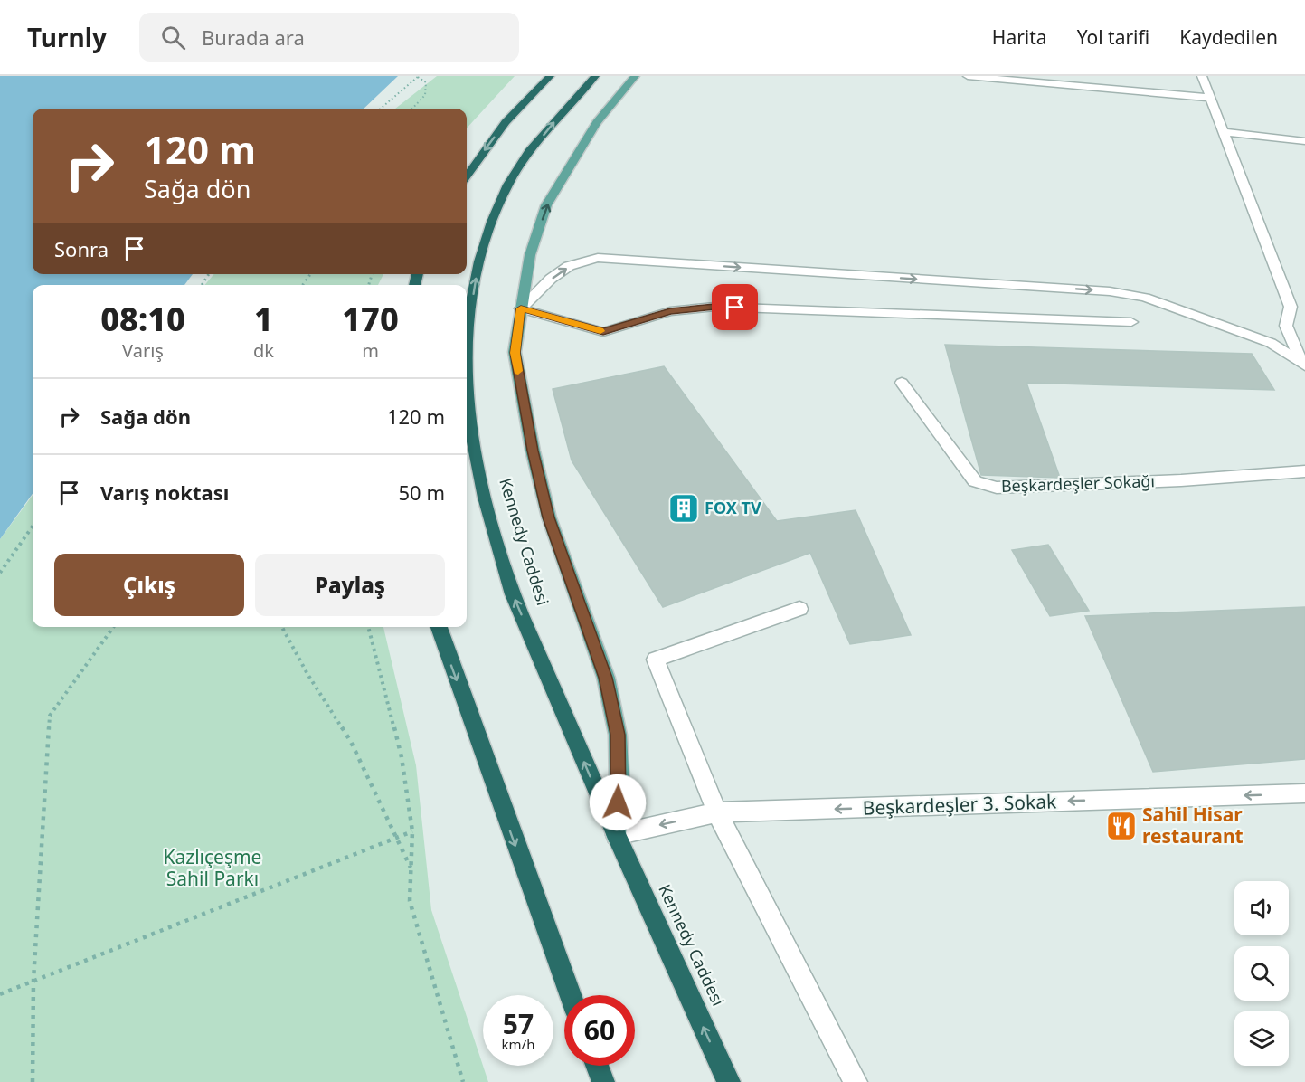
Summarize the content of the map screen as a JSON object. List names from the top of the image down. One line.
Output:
{"streets":{"highway":["Kennedy Caddesi"],"street":["Beşkardeşler Sokağı","Beşkardeşler 3. Sokak"]},"crossings":[["Kennedy Caddesi","Beşkardeşler 3. Sokak"]],"one_way":["Beşkardeşler 3. Sokak"],"parks":["Kazlıçeşme Sahil Parkı"],"places":{"building":["FOX TV"],"restaurant":["Sahil Hisar restaurant"]},"page":{"header":"Turnly","search":"Burada ara","nav":["Harita","Yol tarifi","Kaydedilen"],"turn":["120 m","Sağa dön"],"then":"Sonra","eta":["08:10","Varış","1","dk","170","m"],"list":[{"name":"Sağa dön","value":"120 m"},{"name":"Varış noktası","value":"50 m"}],"buttons":["Çıkış","Paylaş"],"speed":"57 km/h","limit":"60"}}
